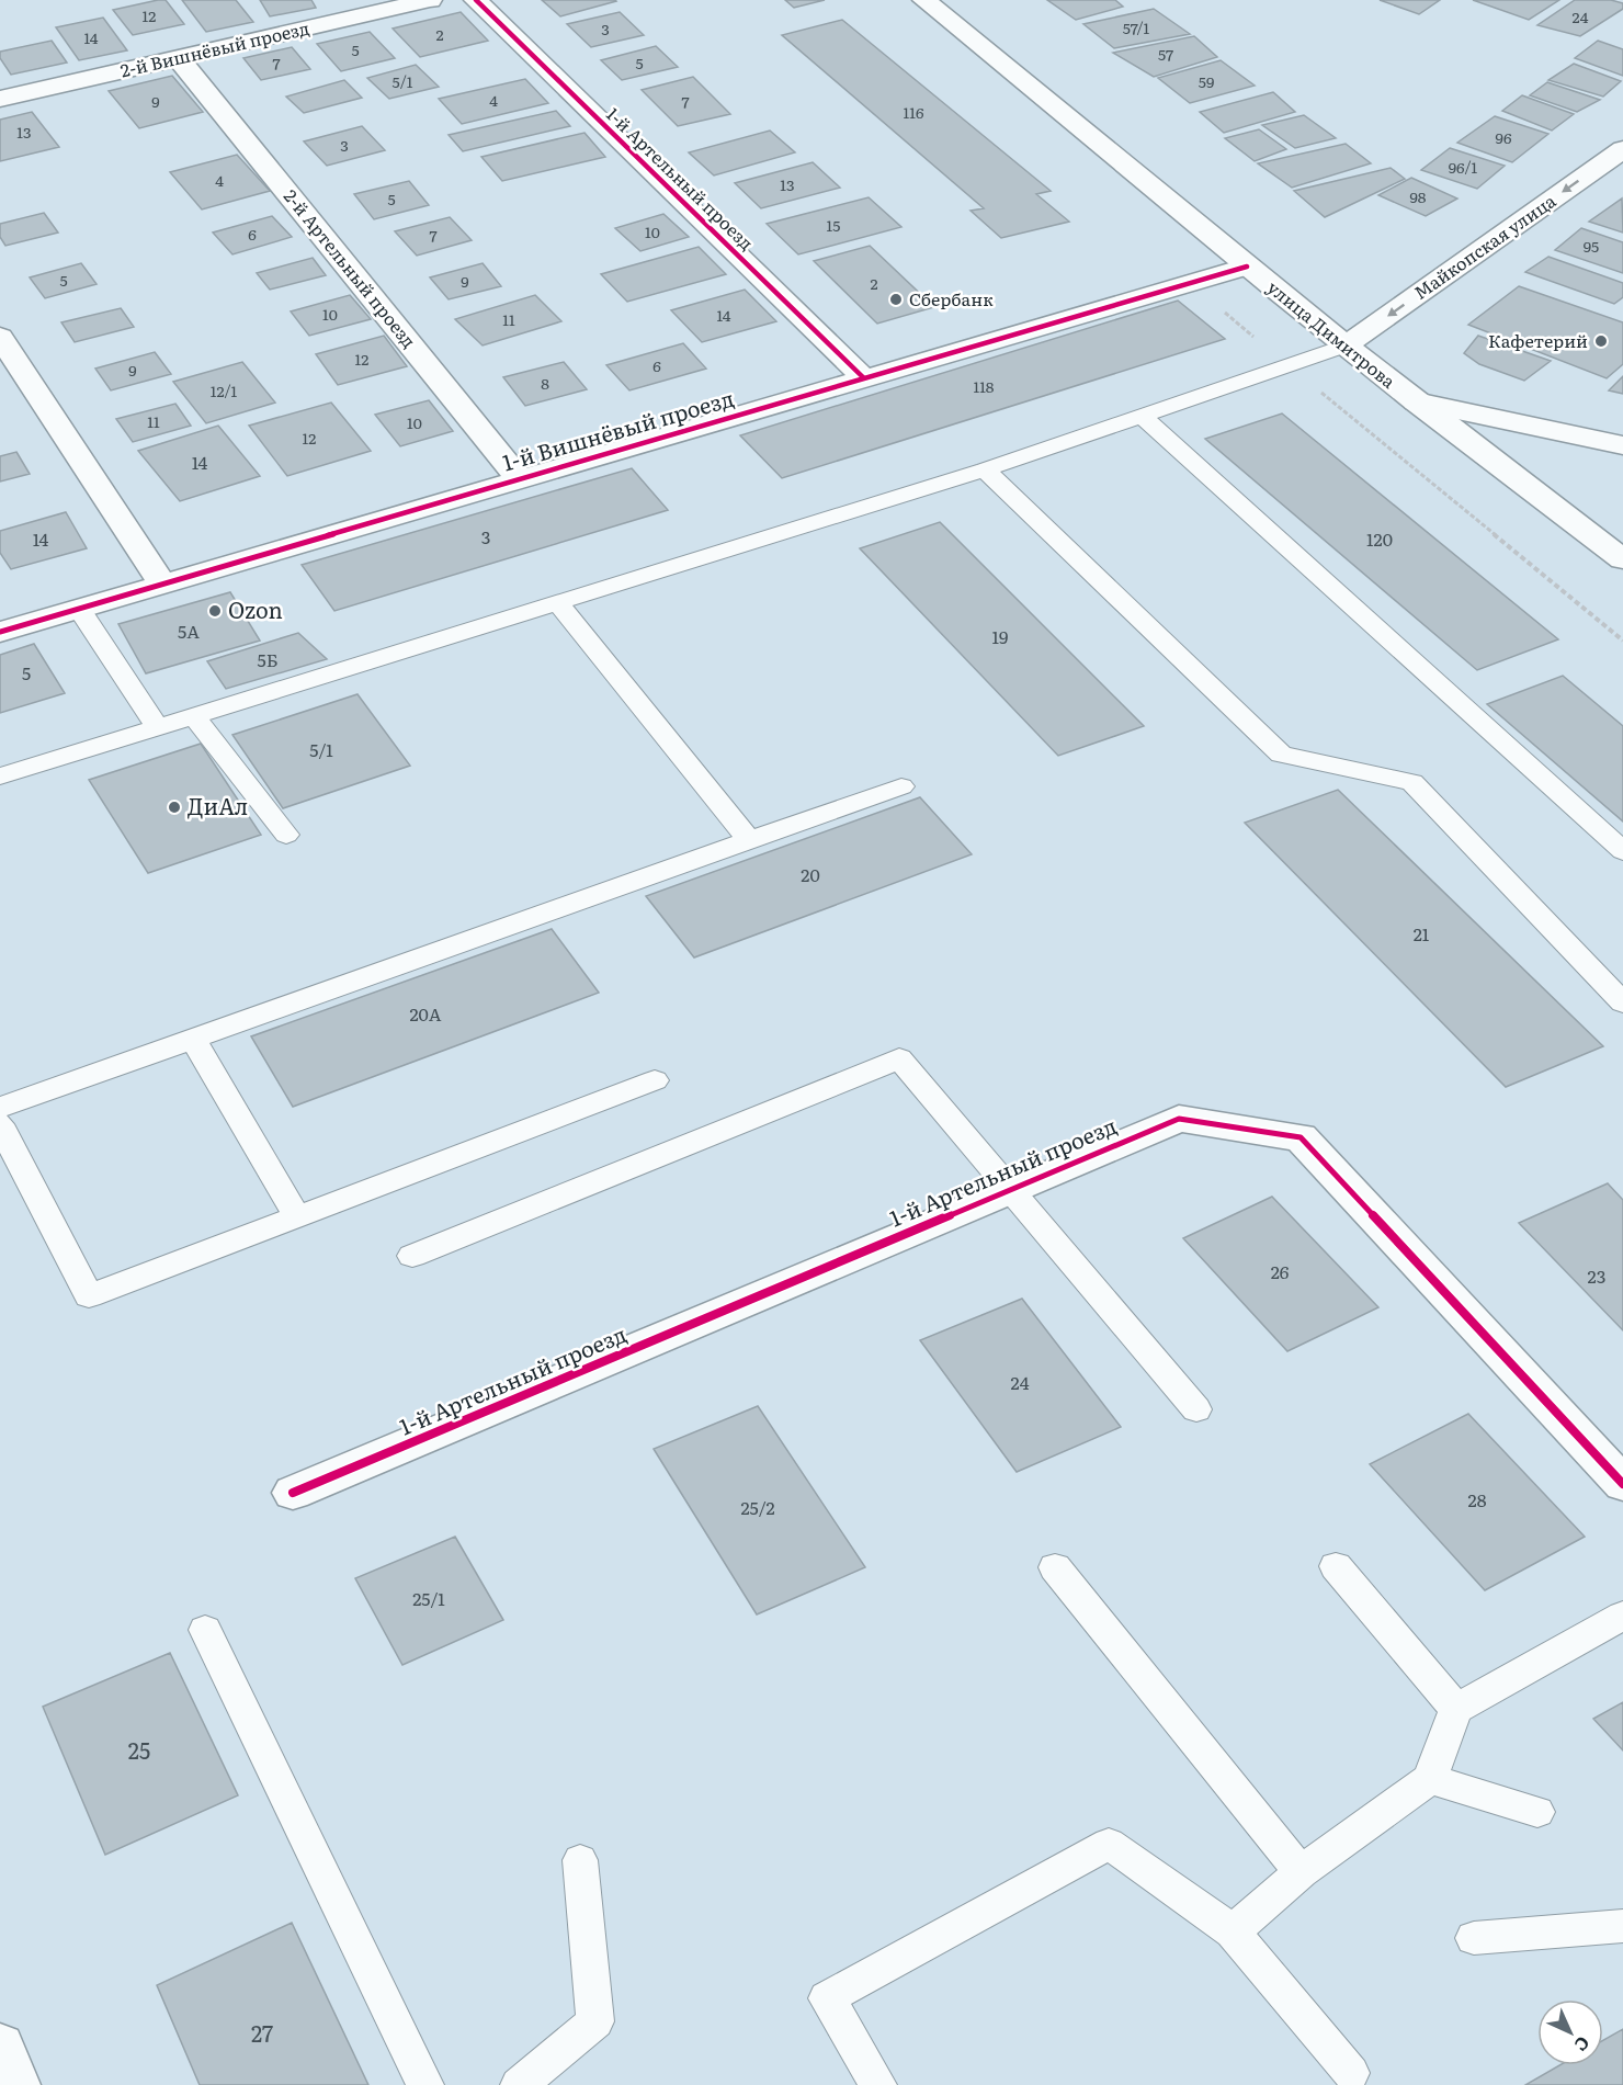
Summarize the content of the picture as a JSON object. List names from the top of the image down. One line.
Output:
{"streets":{"street":["2-й Вишнёвый проезд","1-й Артельный проезд","Майкопская улица","2-й Артельный проезд","улица Димитрова","1-й Вишнёвый проезд"]},"crossings":[["2-й Вишнёвый проезд","2-й Артельный проезд"],["1-й Артельный проезд","1-й Вишнёвый проезд"],["Майкопская улица","улица Димитрова"],["2-й Артельный проезд","1-й Вишнёвый проезд"],["улица Димитрова","1-й Вишнёвый проезд"]],"one_way":["Майкопская улица"],"places":["Сбербанк","Кафетерий","Ozon","ДиАл"],"house_numbers":["12","24","57/1","3","2","14","5","57","7","5","5/1","59","4","9","7","116","13","96","3","96/1","4","13","98","5","15","10","6","7","95","5","9","2","10","14","11","12","6","9","8","118","12/1","11","10","12","14","3","14","120","5А","19","5Б","5","5/1","20","21","20А","26","23","24","28","25/2","25/1","25","27"],"north":"bottom right"}
